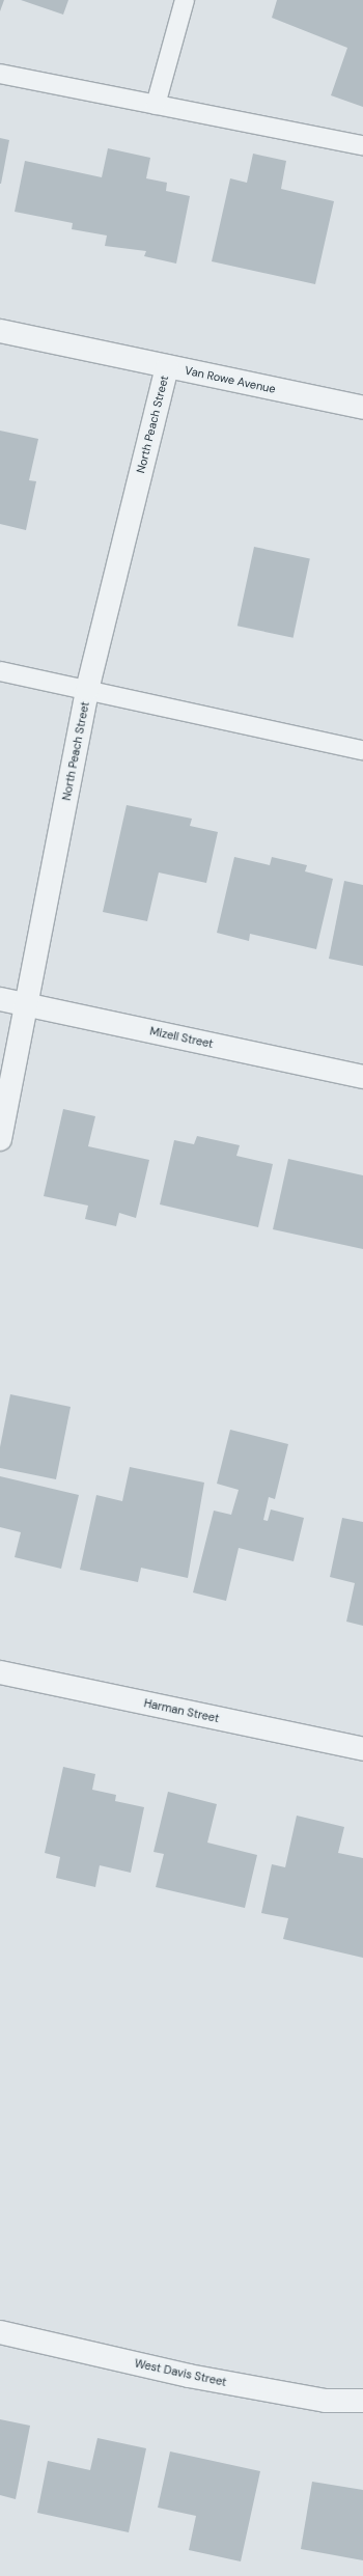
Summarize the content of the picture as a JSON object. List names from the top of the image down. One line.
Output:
{"streets":{"street":["Van Rowe Avenue","North Peach Street","Mizell Street","Harman Street","West Davis Street"]},"crossings":[["Van Rowe Avenue","North Peach Street"],["North Peach Street","Mizell Street"]]}
